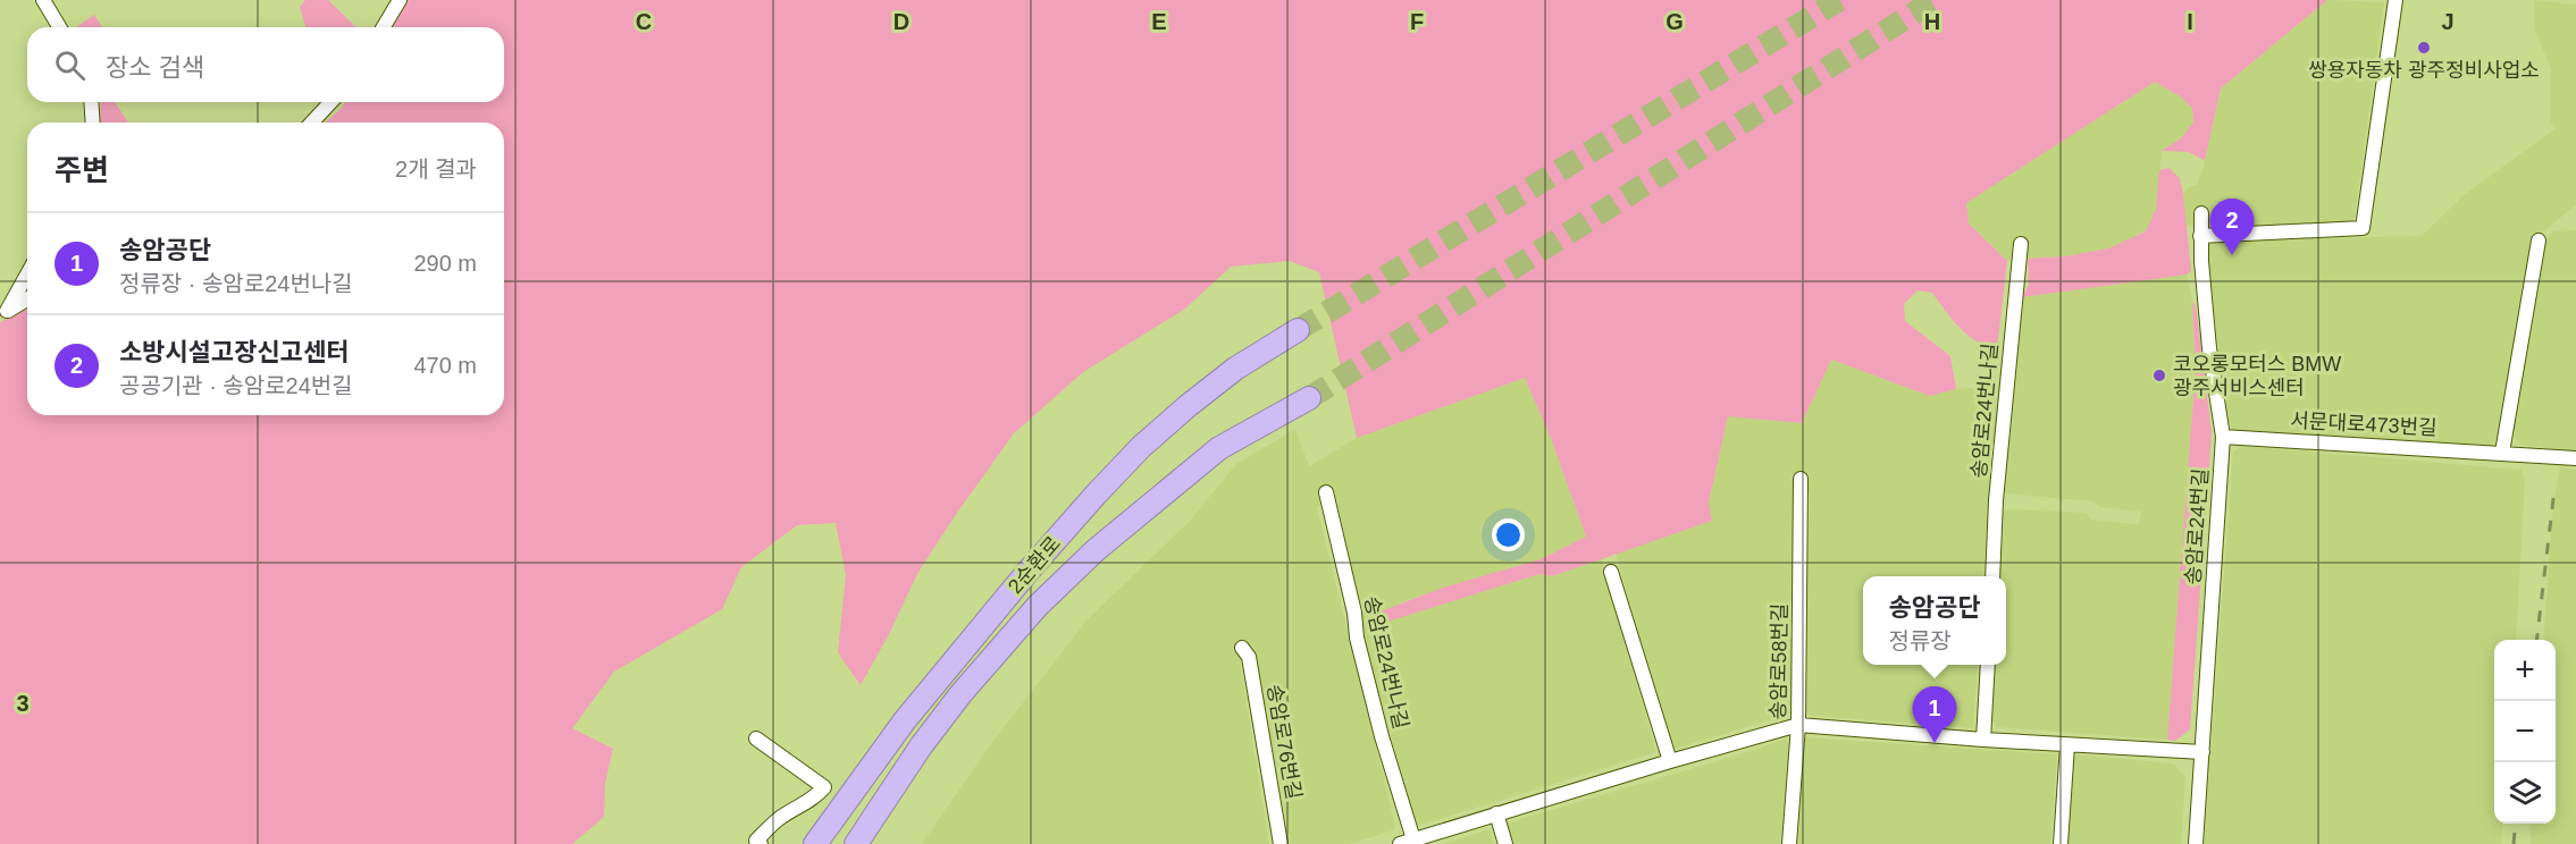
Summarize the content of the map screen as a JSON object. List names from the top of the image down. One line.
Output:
{"streets":{"highway":["2순환로"],"street":["송암로24번나길","서문대로473번길","송암로24번길","송암로58번길","송암로76번길"]},"crossings":[["송암로24번나길","송암로24번길"],["송암로24번나길","송암로58번길"],["서문대로473번길","송암로24번길"]],"places":["쌍용자동차 광주정비사업소","코오롱모터스 BMW 광주서비스센터"],"page":{"search":"장소 검색","heading":["주변","2개 결과"],"pins":["2","1"],"list":[{"mark":"1","name":"송암공단","note":"정류장 · 송암로24번나길","value":"290 m"},{"mark":"2","name":"소방시설고장신고센터","note":"공공기관 · 송암로24번길","value":"470 m"}],"popup":["송암공단","정류장"],"map_buttons":["+","−"]},"grid":{"columns":["C","D","E","F","G","H","I","J"],"rows":["3"]}}
